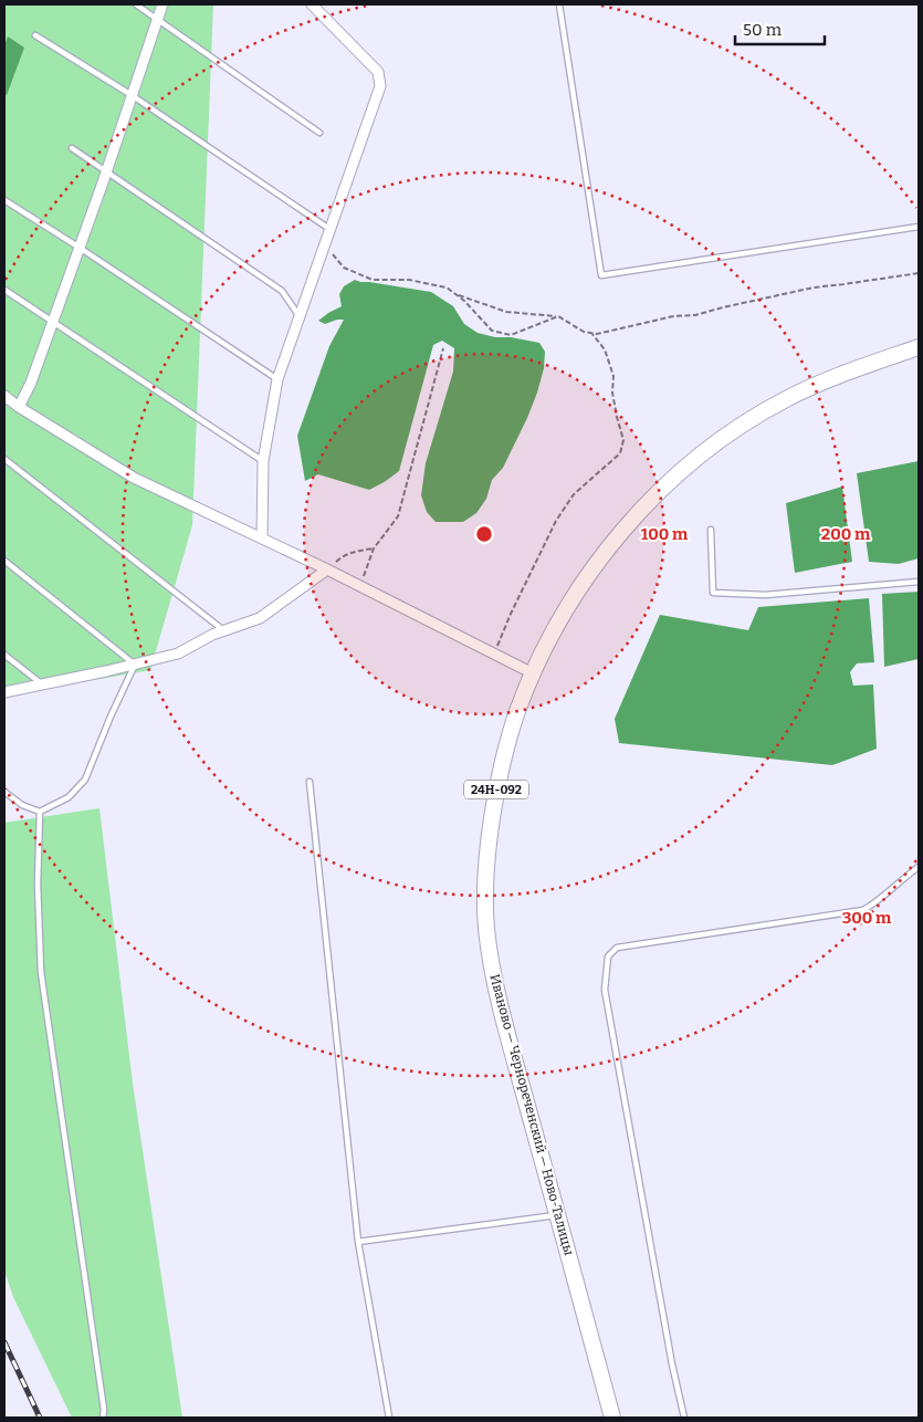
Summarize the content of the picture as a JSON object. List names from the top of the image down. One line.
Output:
{"streets":{"main road":["24Н-092","Иваново — Чернореченский — Ново-Талицы"]},"scale_bar":"50 m","rings":["100 m","200 m","300 m"]}
